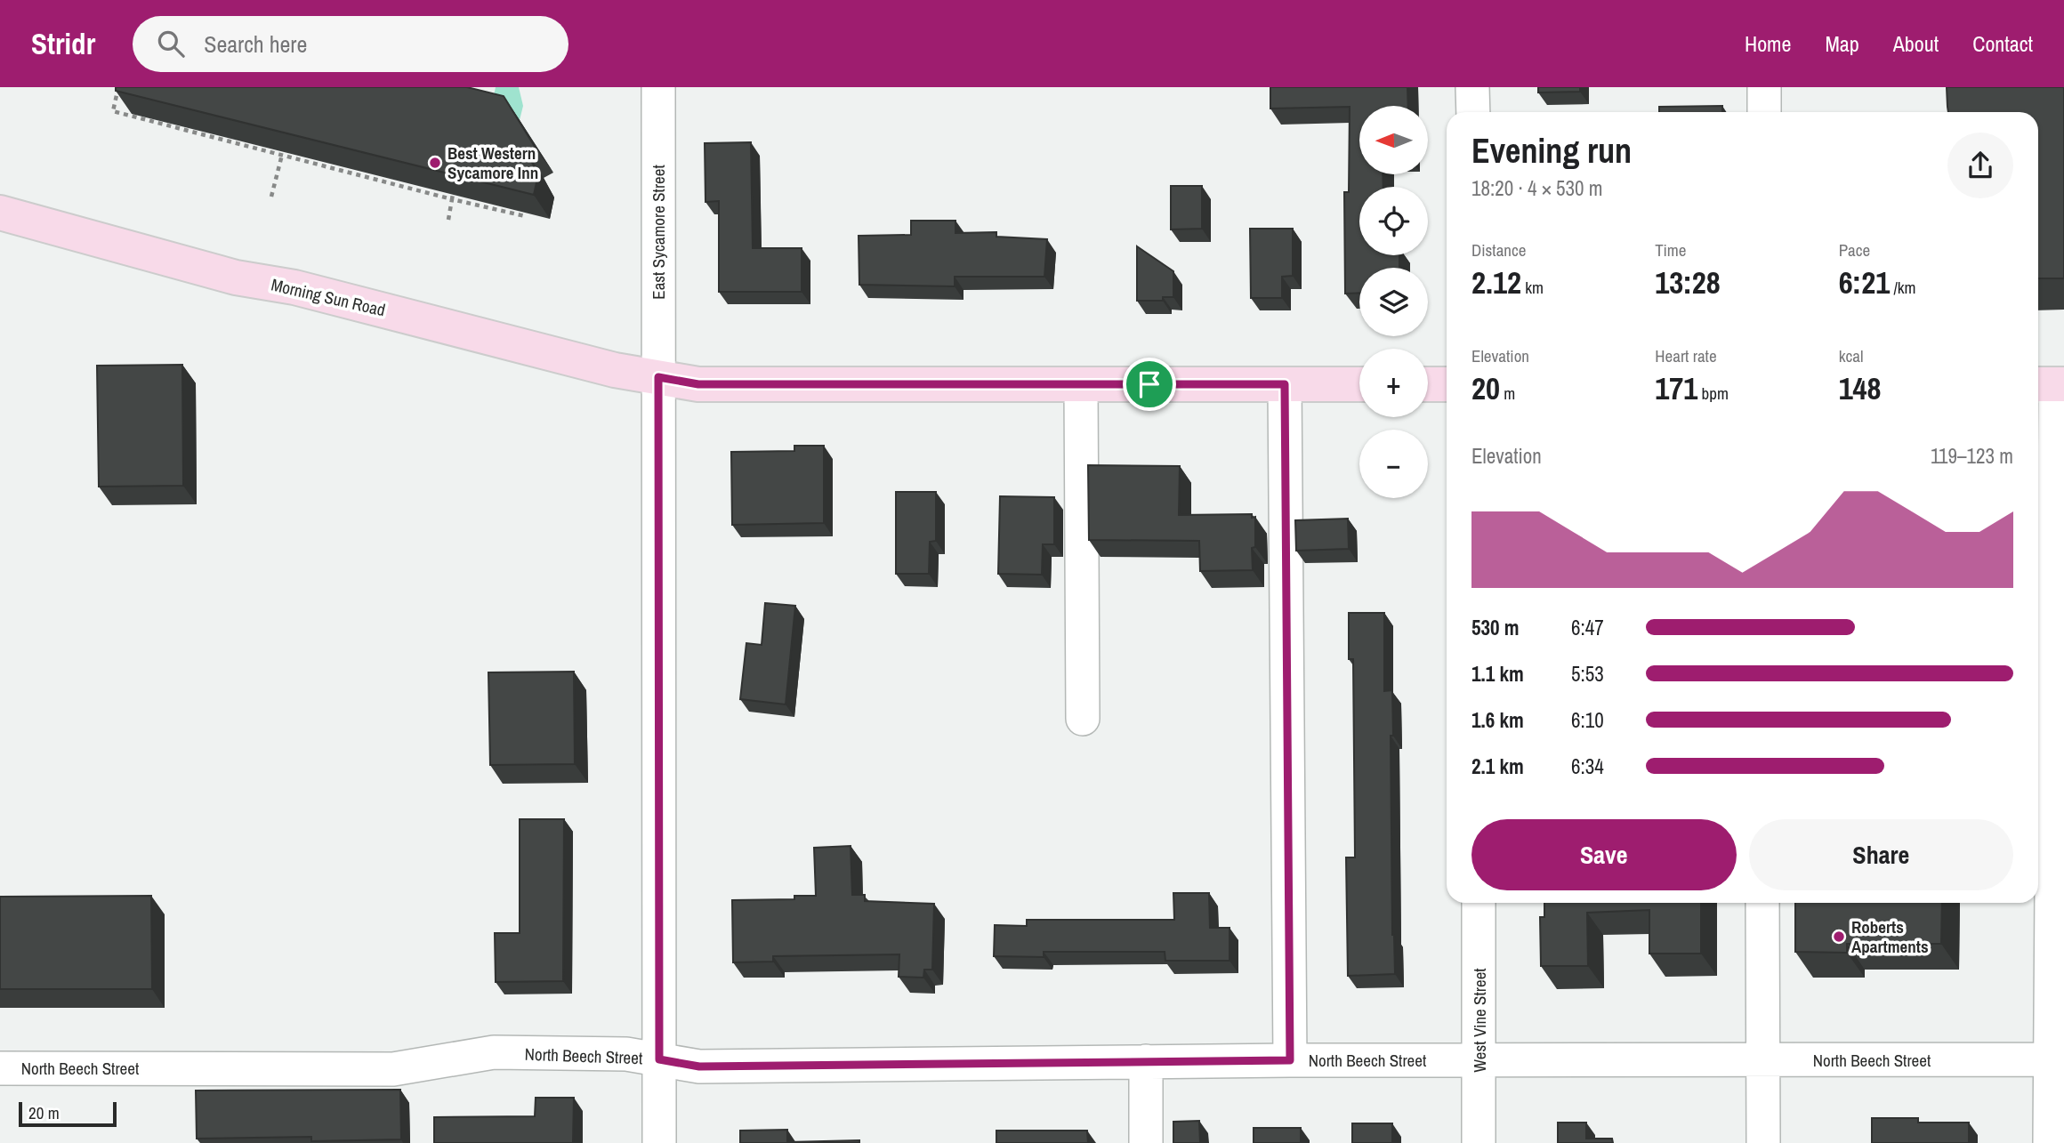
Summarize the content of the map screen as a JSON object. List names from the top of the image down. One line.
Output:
{"streets":{"main road":["Morning Sun Road"],"street":["East Sycamore Street","West Vine Street","North Beech Street"]},"crossings":[["East Sycamore Street","Morning Sun Road"],["East Sycamore Street","North Beech Street"],["West Vine Street","North Beech Street"]],"places":["Best Western Sycamore Inn","Roberts Apartments"],"scale_bar":"20 m","north":"left","page":{"header":"Stridr","search":"Search here","nav":["Home","Map","About","Contact"],"map_buttons":["+","−"],"heading":["Evening run","18:20 · 4 × 530 m"],"stats":[["Distance","2.12 km"],["Time","13:28"],["Pace","6:21 /km"],["Elevation","20 m"],["Heart rate","171 bpm"],["kcal","148"]],"chart":["Elevation","119–123 m"],"list":[{"name":"530 m","note":"6:47"},{"name":"1.1 km","note":"5:53"},{"name":"1.6 km","note":"6:10"},{"name":"2.1 km","note":"6:34"}],"buttons":["Save","Share"],"scale":"20 m"}}
